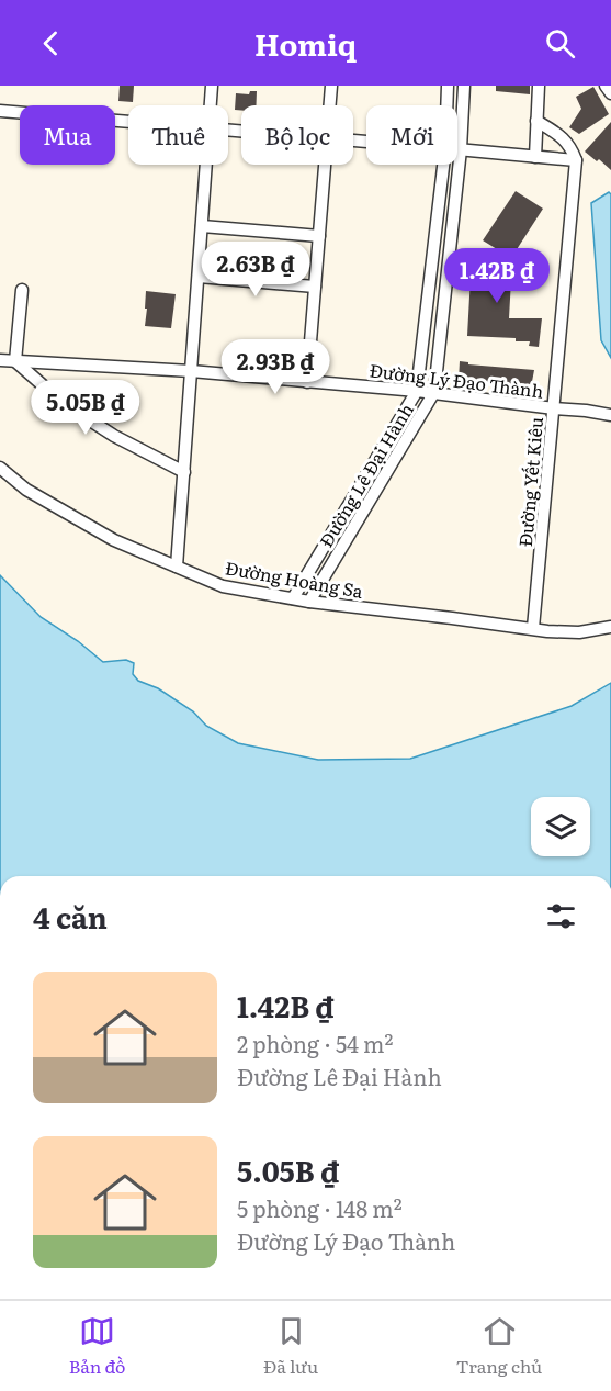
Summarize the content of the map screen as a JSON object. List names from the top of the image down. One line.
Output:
{"streets":{"street":["Đường Lý Đạo Thành","Đường Lê Đại Hành","Đường Yết Kiêu","Đường Hoàng Sa"]},"crossings":[["Đường Lý Đạo Thành","Đường Lê Đại Hành"],["Đường Lý Đạo Thành","Đường Yết Kiêu"],["Đường Lê Đại Hành","Đường Hoàng Sa"],["Đường Yết Kiêu","Đường Hoàng Sa"]],"page":{"header":"Homiq","chip":["Mua","Thuê","Bộ lọc","Mới"],"price":["2.63B ₫","1.42B ₫","2.93B ₫","5.05B ₫"],"heading":"4 căn","list":[{"name":"1.42B ₫","note":"2 phòng · 54 m² · Đường Lê Đại Hành"},{"name":"5.05B ₫","note":"5 phòng · 148 m² · Đường Lý Đạo Thành"}],"tabs":["Bản đồ","Đã lưu","Trang chủ"]}}
